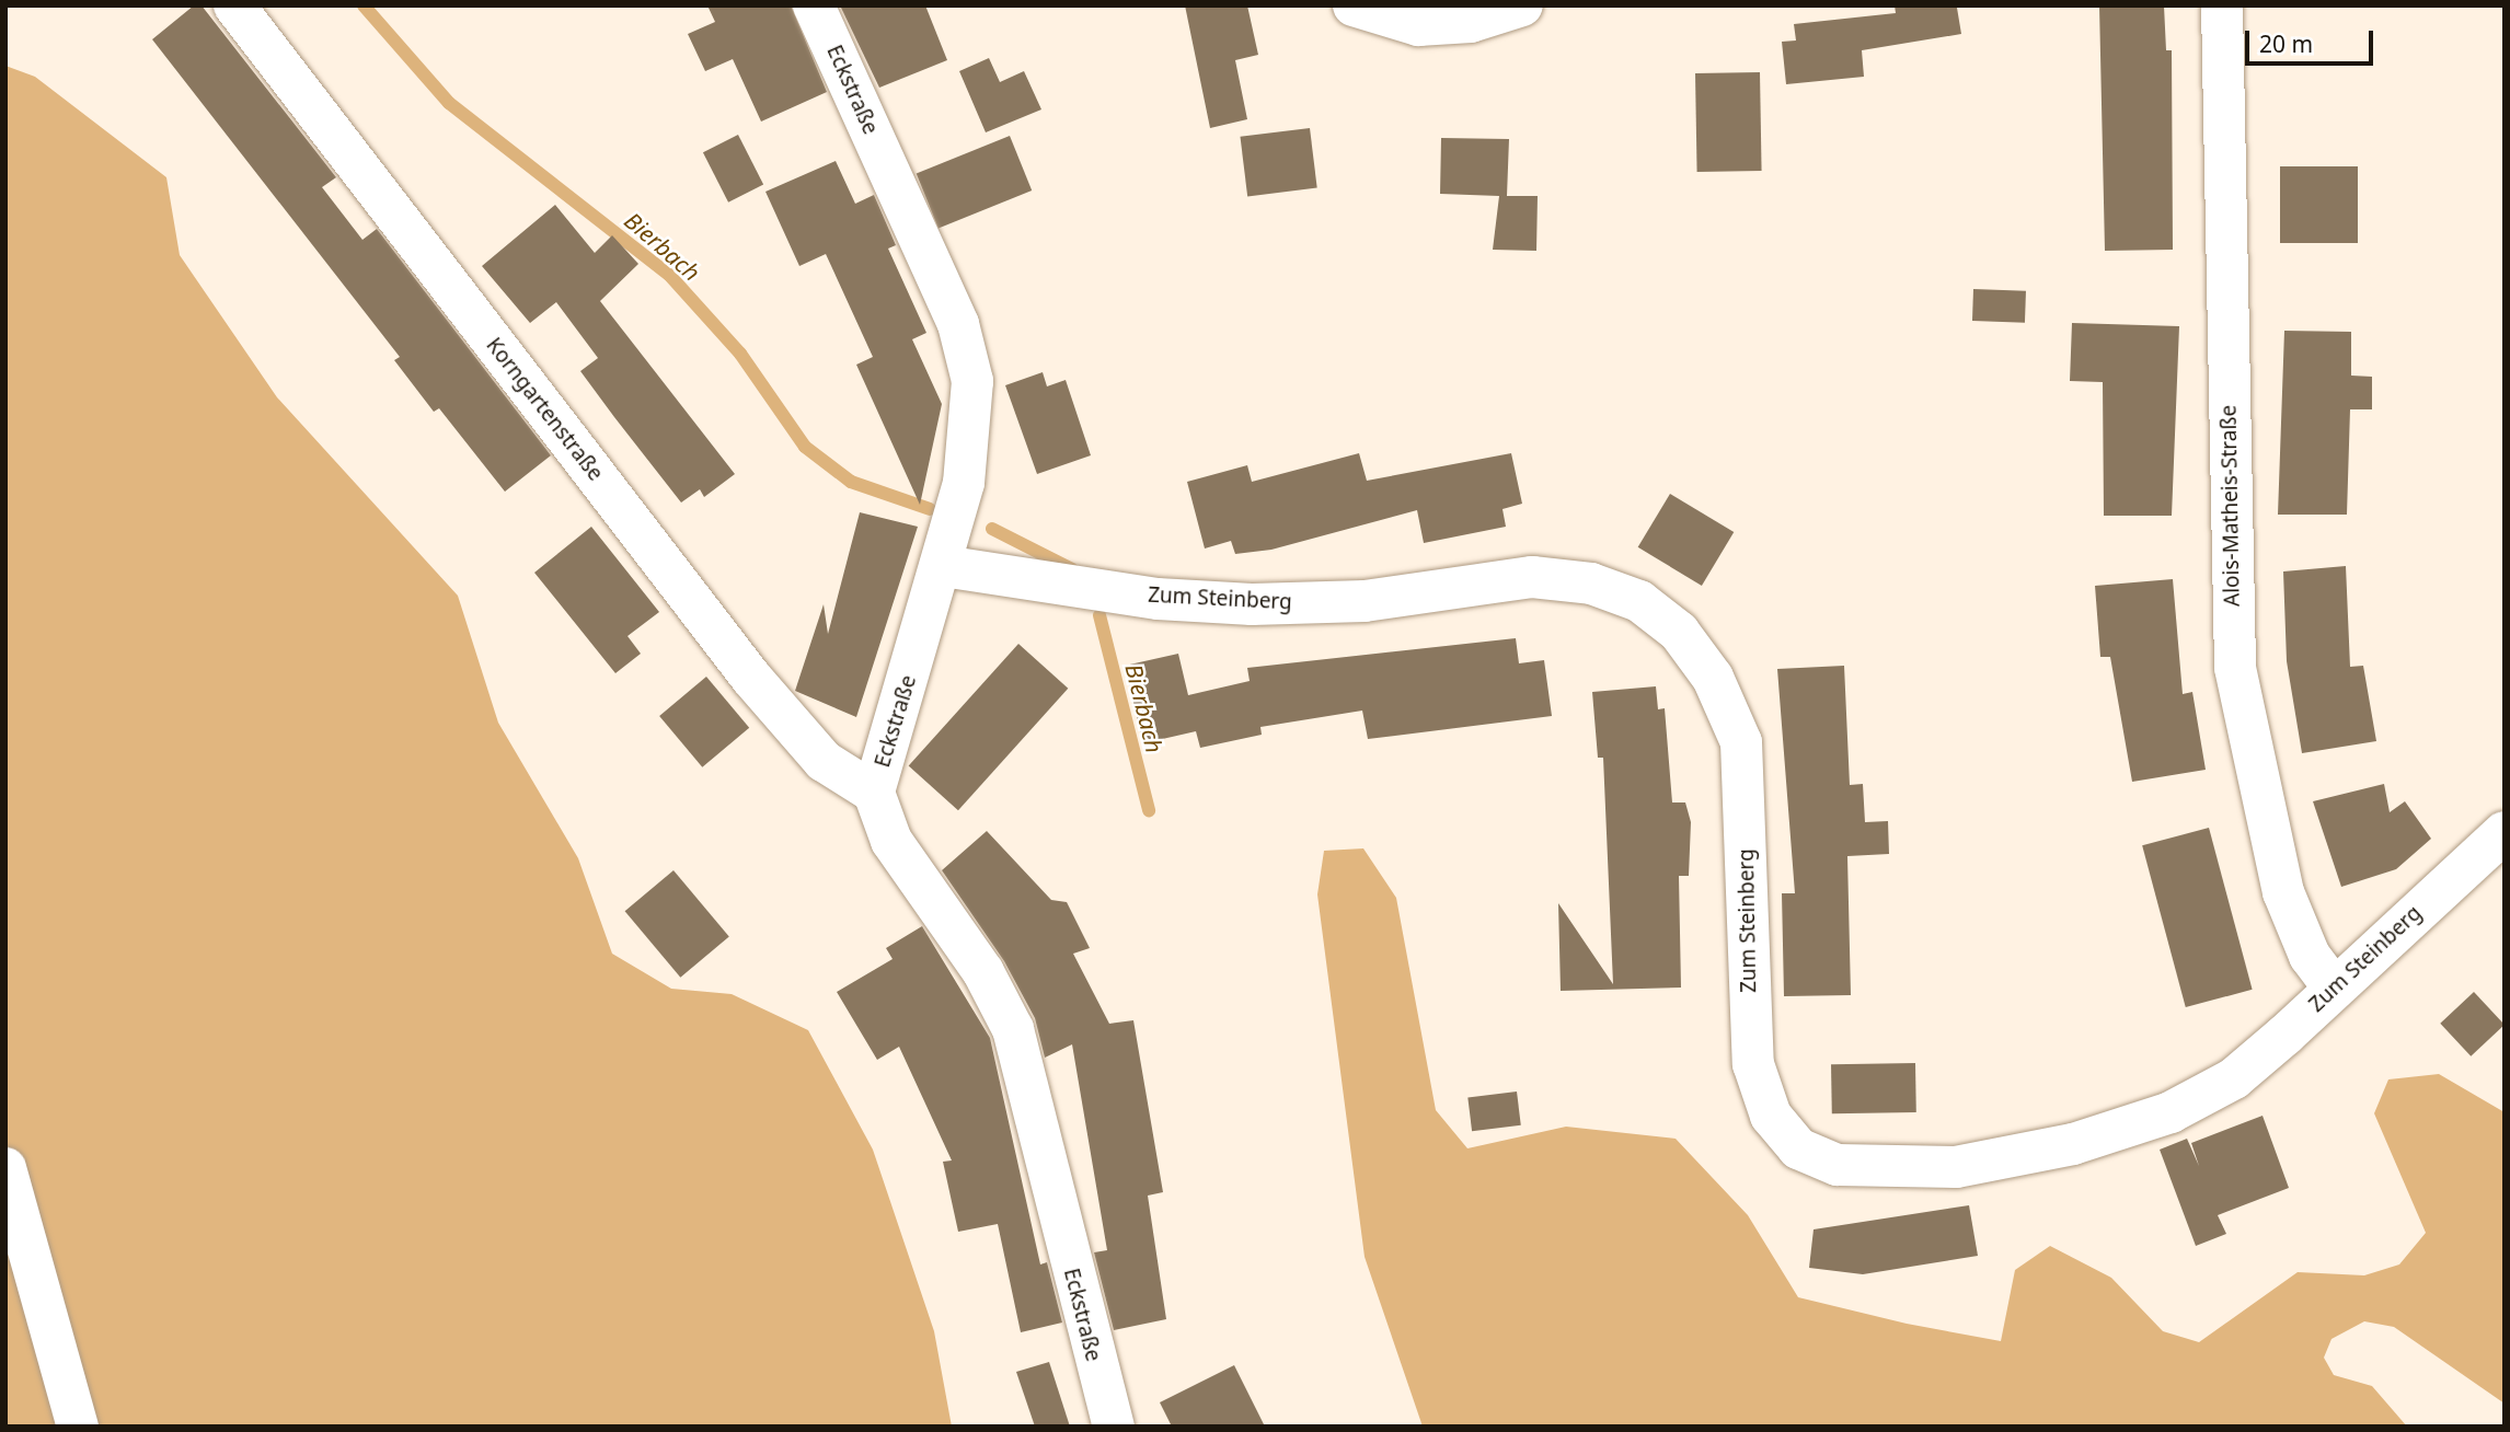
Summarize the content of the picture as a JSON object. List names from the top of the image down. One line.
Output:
{"streets":{"street":["Eckstraße","Korngartenstraße","Alois-Matheis-Straße","Zum Steinberg"]},"crossings":[["Eckstraße","Korngartenstraße"],["Eckstraße","Zum Steinberg"],["Alois-Matheis-Straße","Zum Steinberg"]],"water":["Bierbach"],"scale_bar":"20 m"}
